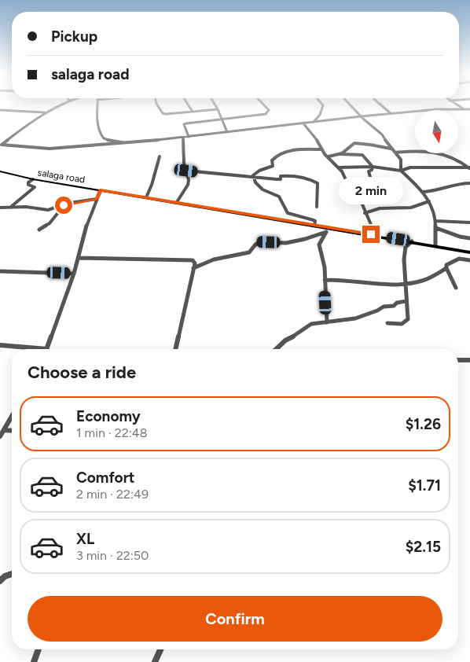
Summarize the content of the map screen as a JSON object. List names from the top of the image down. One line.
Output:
{"streets":{"main road":["salaga road"]},"north":"bottom","page":{"banner":["Pickup","salaga road"],"bubble":"2 min","heading":"Choose a ride","list":[{"name":"Economy","note":"1 min · 22:48","value":"$1.26"},{"name":"Comfort","note":"2 min · 22:49","value":"$1.71"},{"name":"XL","note":"3 min · 22:50","value":"$2.15"}],"buttons":"Confirm"}}
